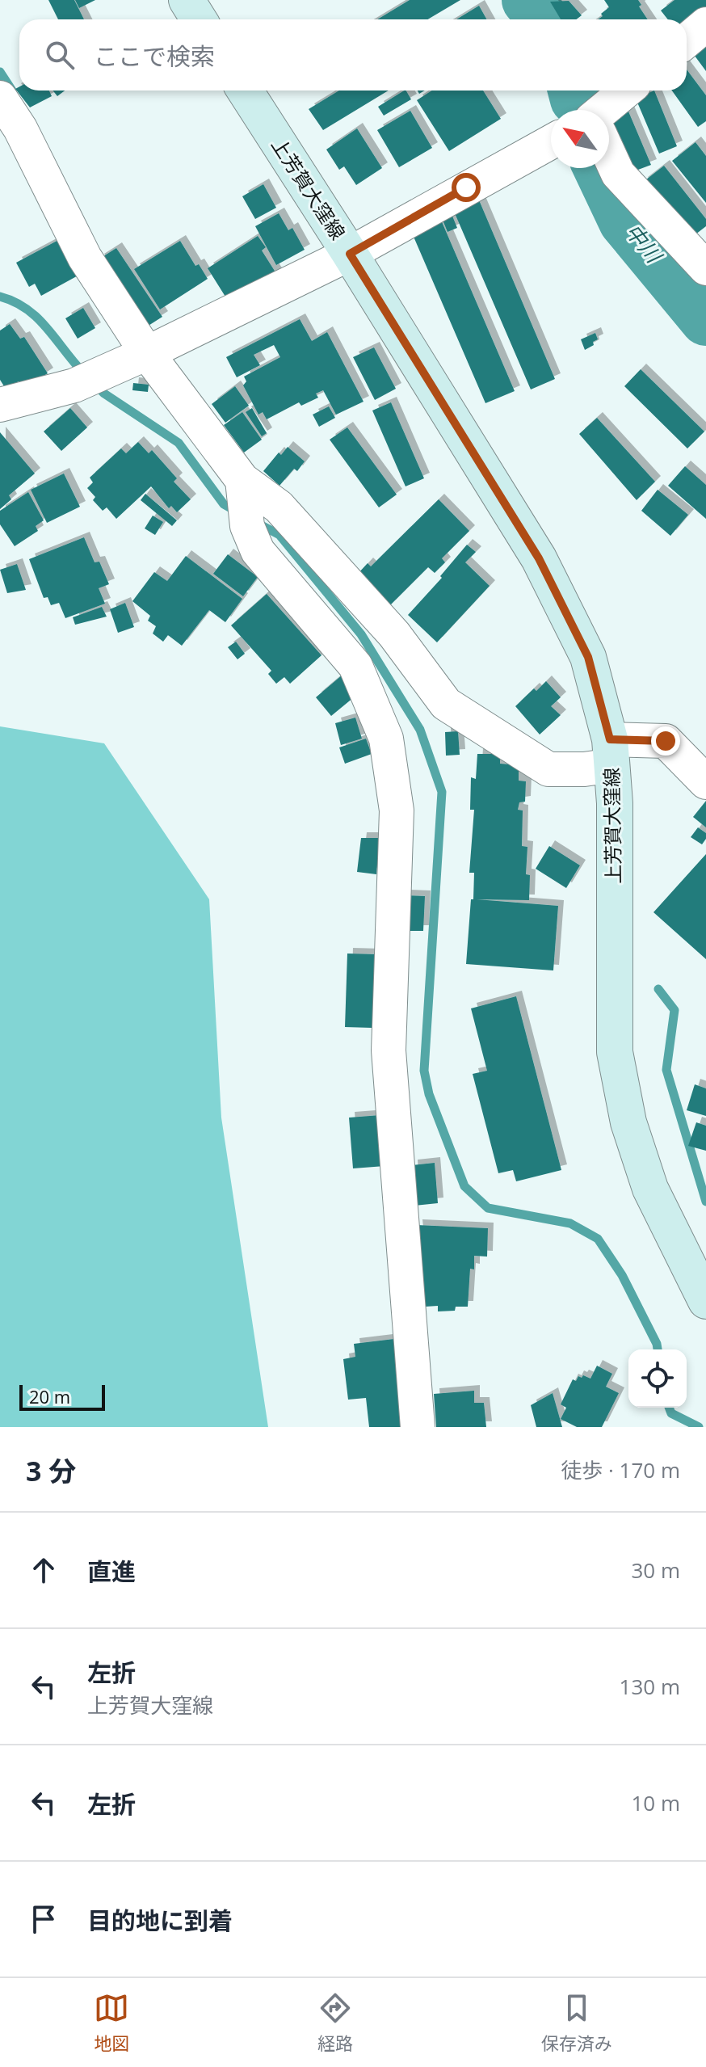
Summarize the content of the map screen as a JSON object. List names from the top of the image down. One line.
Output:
{"streets":{"main road":["上芳賀大窪線"]},"water":["中川"],"scale_bar":"20 m","north":"top left","page":{"search":"ここで検索","scale":"20 m","heading":["3 分","徒歩 · 170 m"],"list":[["直進","30 m"],["左折","上芳賀大窪線","130 m"],["左折","10 m"],"目的地に到着"],"nav":["地図","経路","保存済み"]}}
